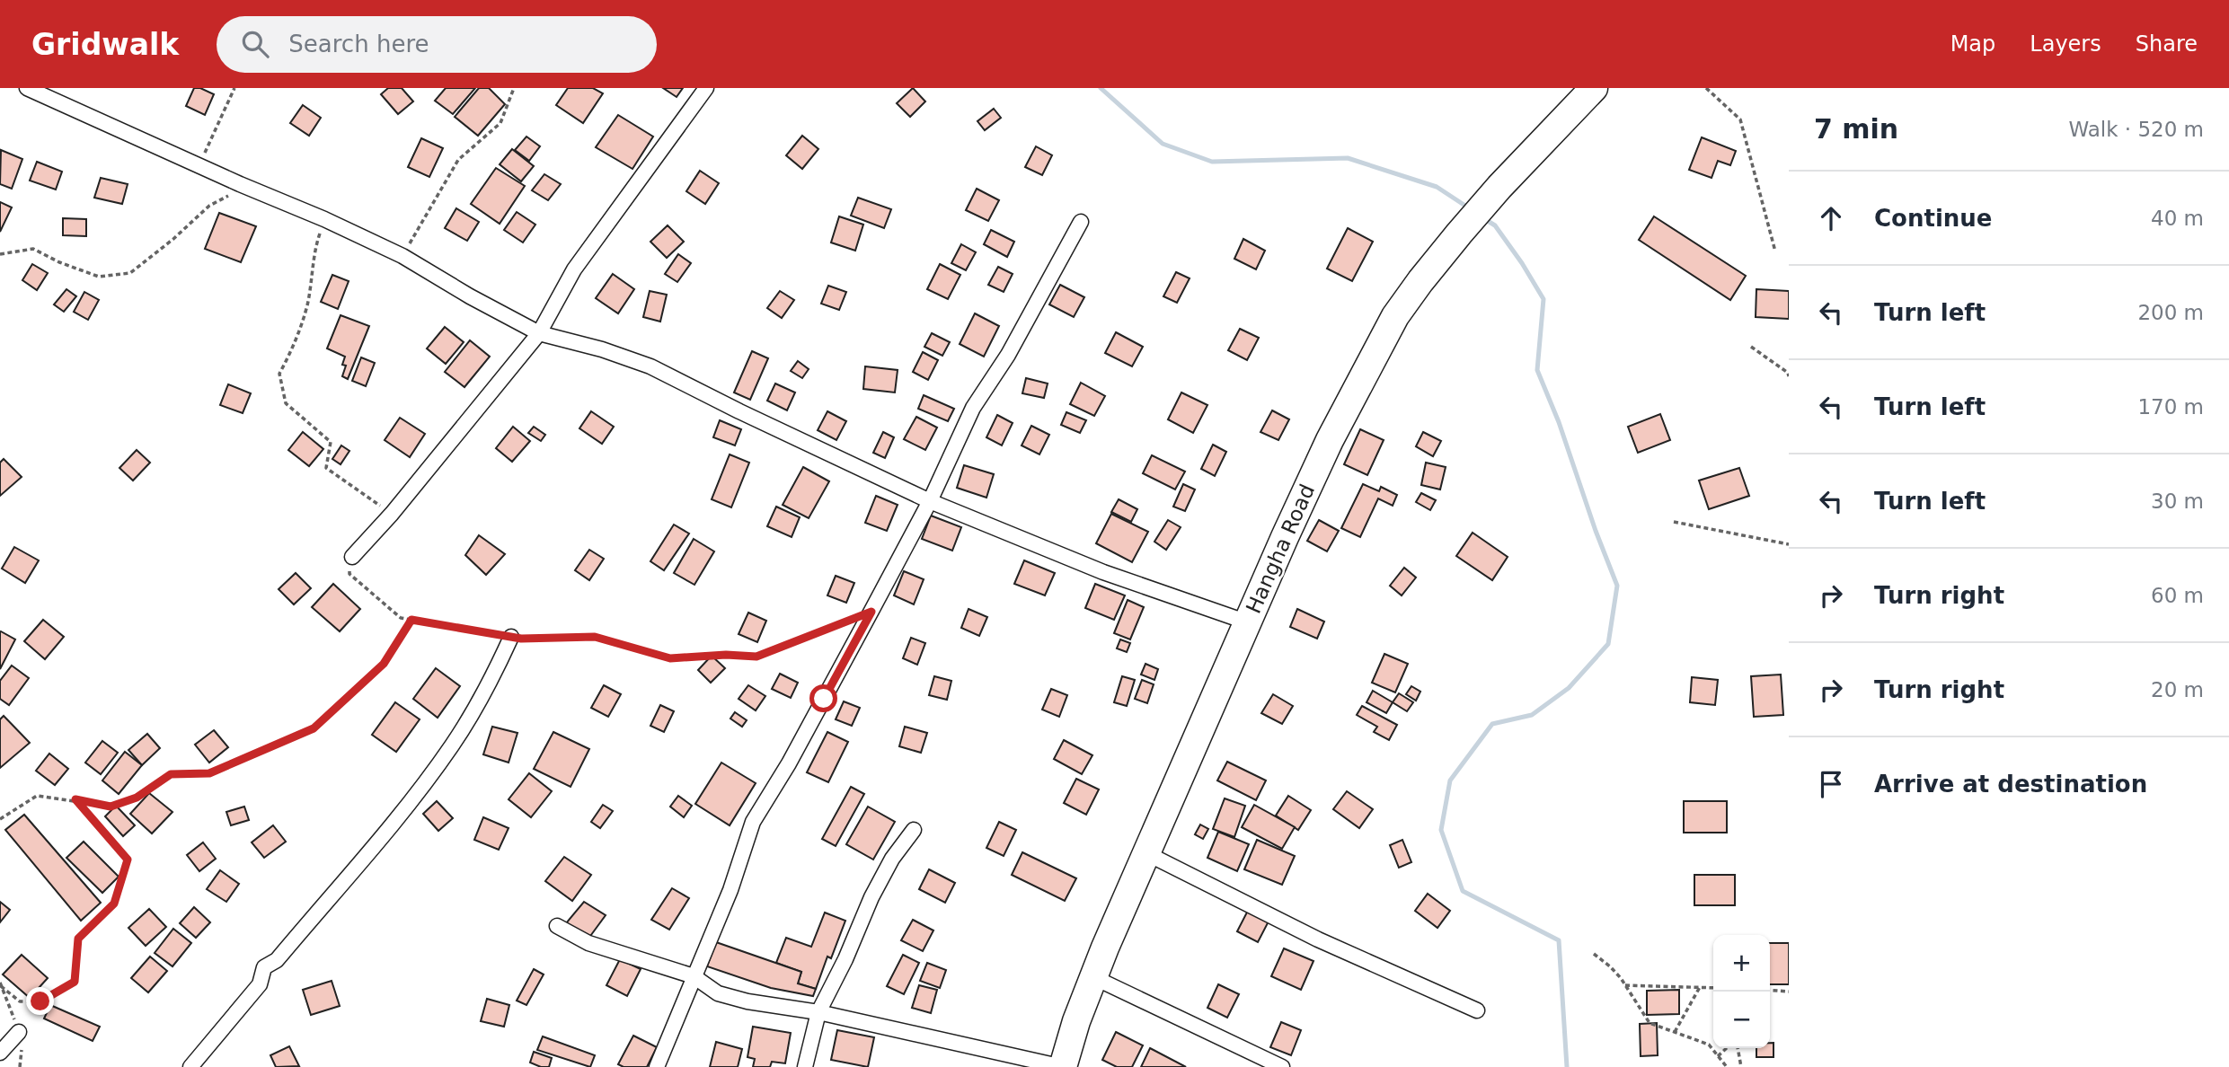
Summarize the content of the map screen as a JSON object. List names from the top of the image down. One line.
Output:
{"streets":{"highway":["Hangha Road"]},"page":{"header":"Gridwalk","search":"Search here","nav":["Map","Layers","Share"],"heading":["7 min","Walk · 520 m"],"list":[["Continue","40 m"],["Turn left","200 m"],["Turn left","170 m"],["Turn left","30 m"],["Turn right","60 m"],["Turn right","20 m"],"Arrive at destination"],"map_buttons":["+","−"]}}
